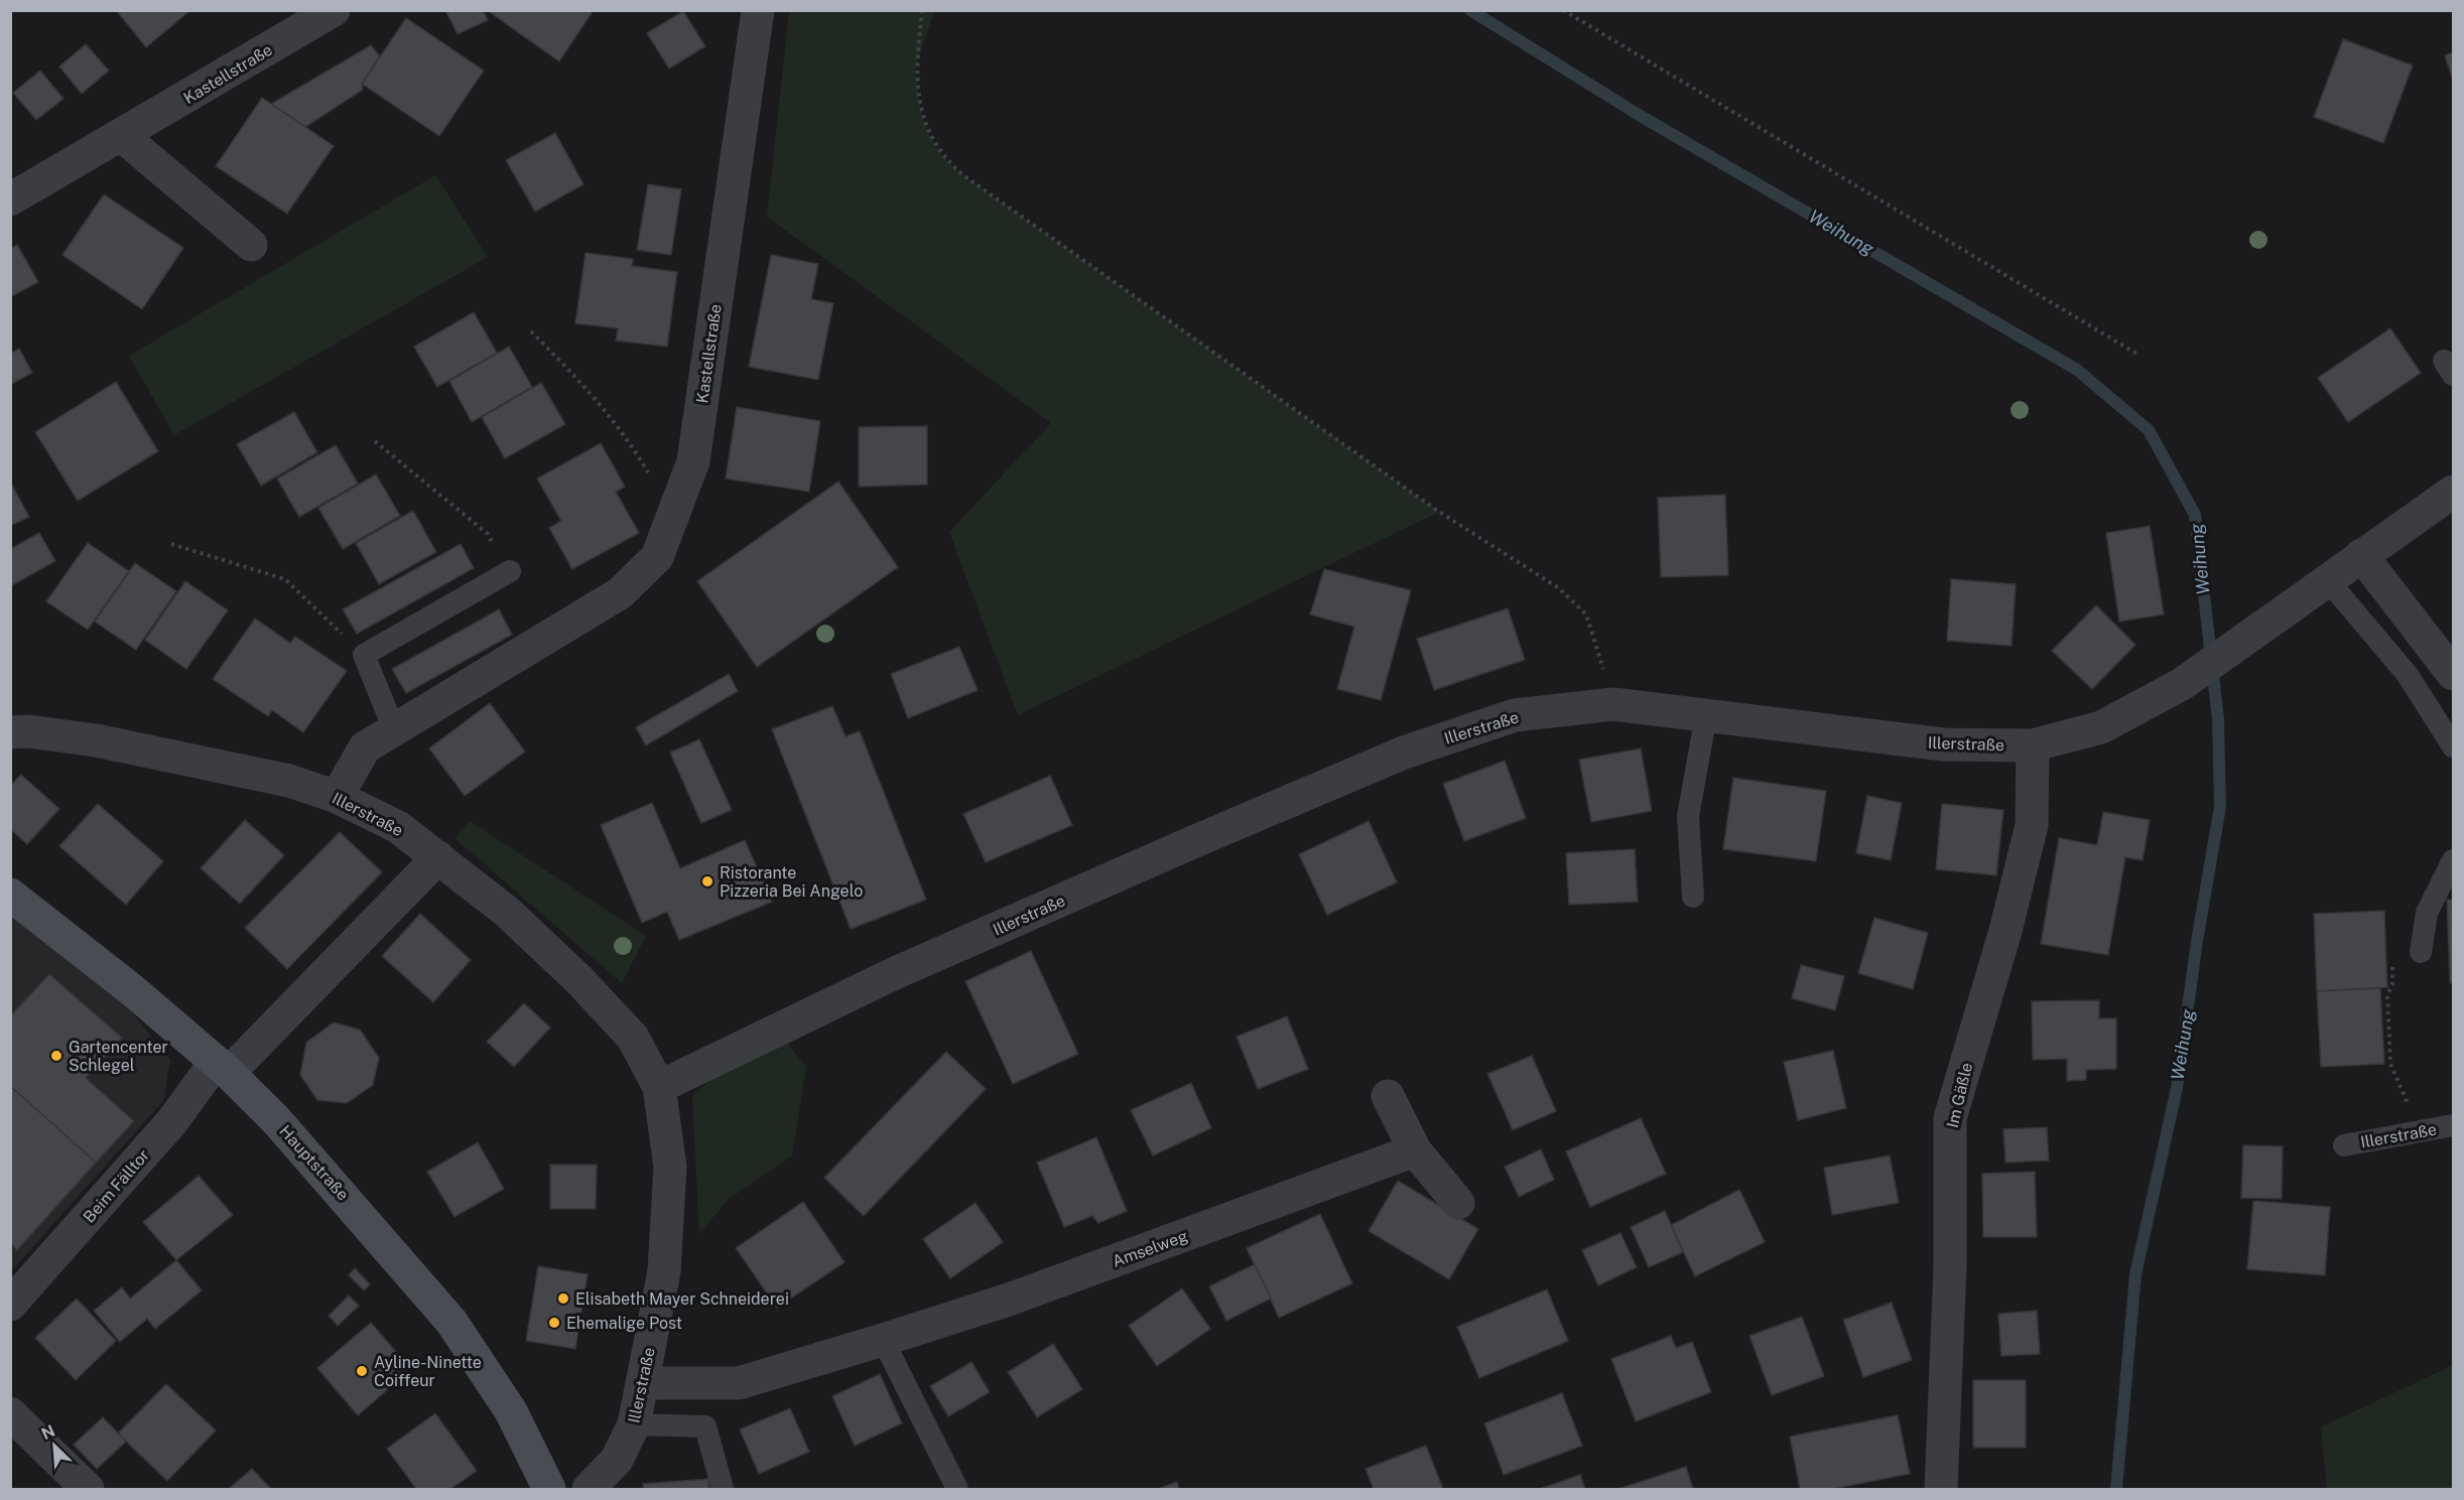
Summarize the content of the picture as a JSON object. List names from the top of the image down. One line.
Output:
{"streets":{"main road":["Hauptstraße"],"street":["Kastellstraße","Illerstraße","Im Gäßle","Beim Fälltor","Amselweg"]},"crossings":[["Kastellstraße","Illerstraße"],["Illerstraße","Im Gäßle"],["Illerstraße","Beim Fälltor"],["Illerstraße","Amselweg"],["Hauptstraße","Beim Fälltor"]],"water":["Weihung"],"places":["Ristorante Pizzeria Bei Angelo","Gartencenter Schlegel","Elisabeth Mayer Schneiderei","Ehemalige Post","Ayline-Ninette Coiffeur"],"north":"top left"}
